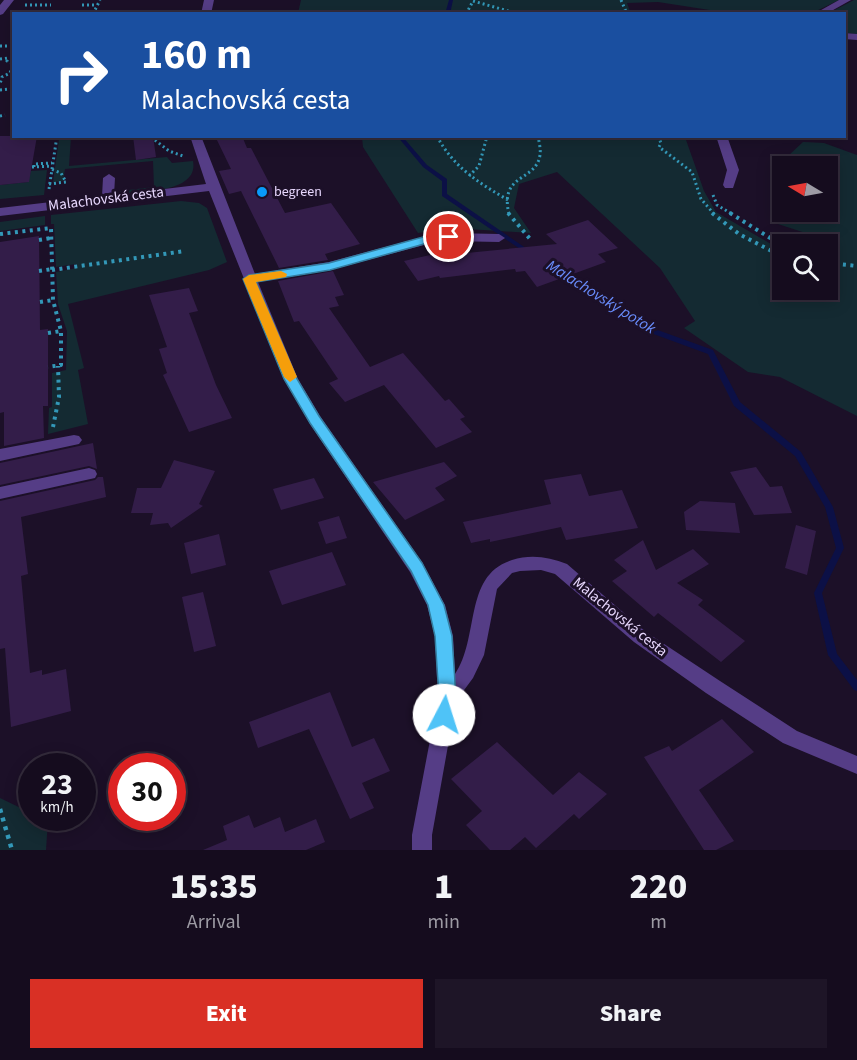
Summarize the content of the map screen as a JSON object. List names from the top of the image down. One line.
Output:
{"streets":{"street":["Malachovská cesta"]},"water":["Malachovský potok"],"places":["begreen"],"north":"left","page":{"turn":["160 m","Malachovská cesta"],"speed":"23 km/h","limit":"30","eta":["15:35","Arrival","1","min","220","m"],"buttons":["Exit","Share"]}}
